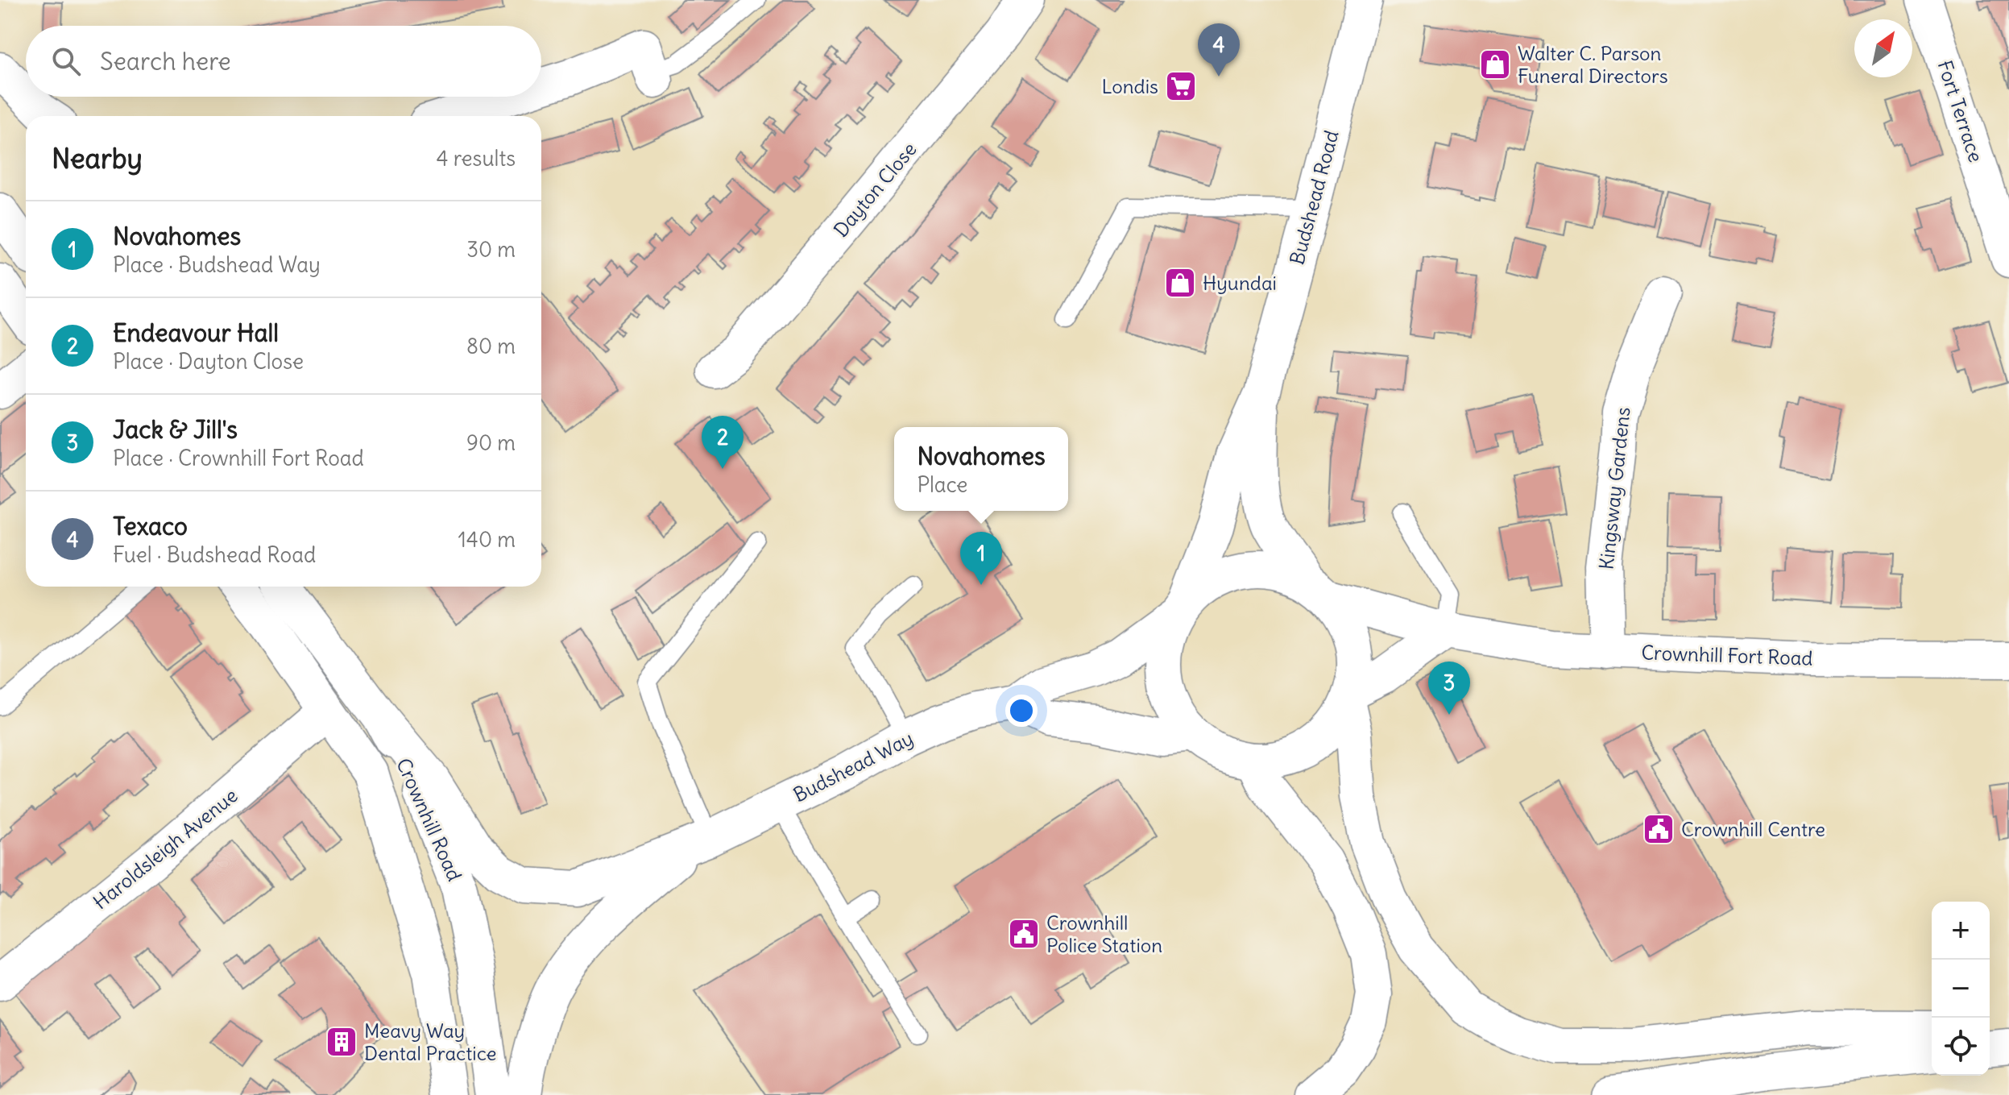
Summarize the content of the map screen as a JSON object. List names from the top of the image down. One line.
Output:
{"streets":{"main road":["Fort Terrace","Dayton Close","Budshead Road","Kingsway Gardens","Crownhill Fort Road","Budshead Way","Crownhill Road","Haroldsleigh Avenue"]},"crossings":[["Budshead Road","Crownhill Fort Road"],["Budshead Road","Budshead Way"],["Kingsway Gardens","Crownhill Fort Road"],["Crownhill Fort Road","Budshead Way"],["Budshead Way","Crownhill Road"],["Crownhill Road","Haroldsleigh Avenue"]],"places":{"shop":["Walter C. Parson Funeral Directors","Hyundai"],"supermarket":["Londis"],"public building":["Crownhill Centre","Crownhill Police Station"],"building":["Meavy Way Dental Practice"]},"north":"top right","page":{"pins":["4","2","1","3"],"search":"Search here","heading":["Nearby","4 results"],"list":[{"mark":"1","name":"Novahomes","note":"Place · Budshead Way","value":"30 m"},{"mark":"2","name":"Endeavour Hall","note":"Place · Dayton Close","value":"80 m"},{"mark":"3","name":"Jack & Jill's","note":"Place · Crownhill Fort Road","value":"90 m"},{"mark":"4","name":"Texaco","note":"Fuel · Budshead Road","value":"140 m"}],"popup":["Novahomes","Place"],"map_buttons":["+","−"]}}
